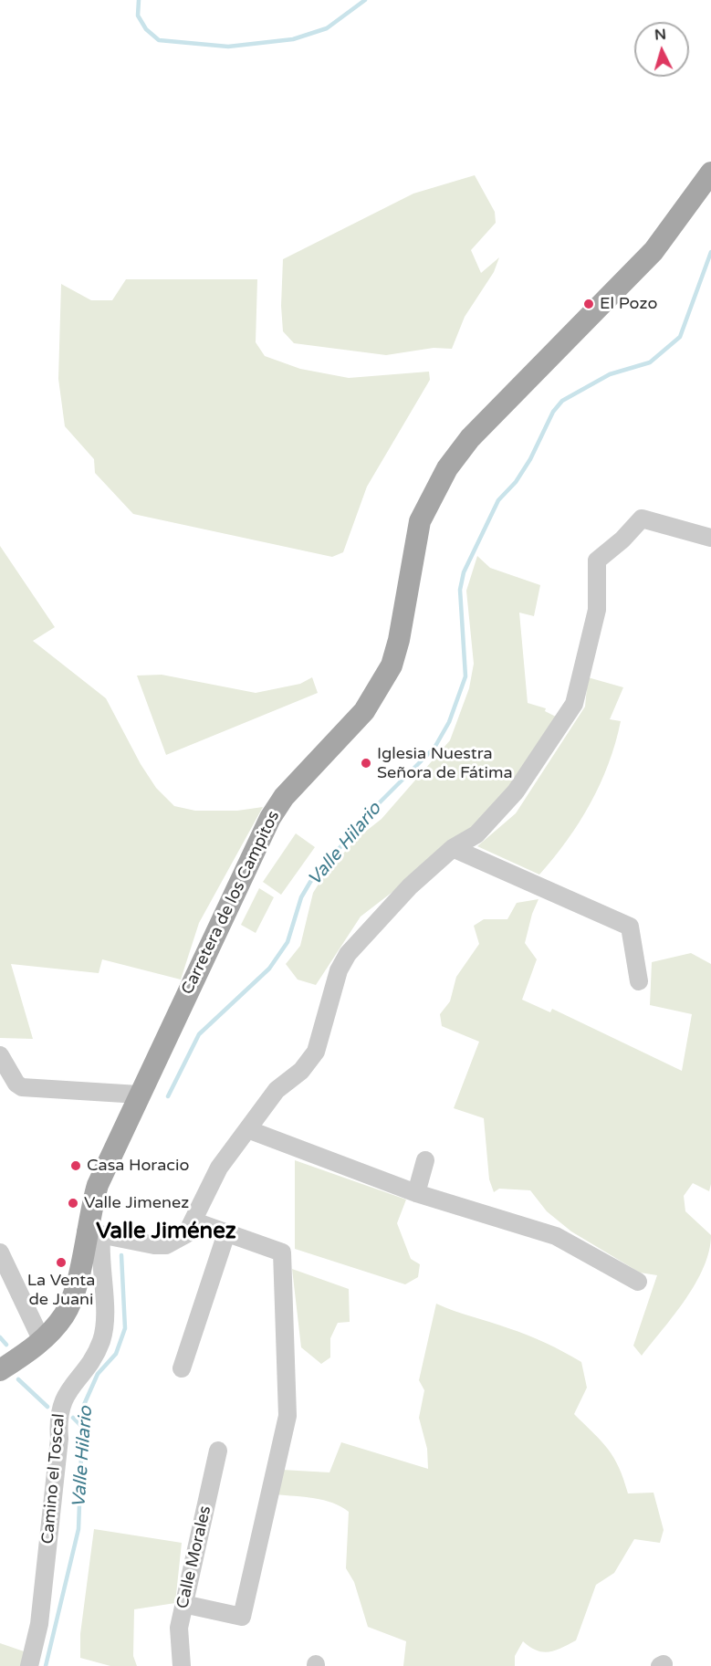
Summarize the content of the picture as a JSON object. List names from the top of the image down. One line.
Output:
{"streets":{"main road":["Carretera de los Campitos"],"street":["Camino el Toscal","Calle Morales"]},"crossings":[["Carretera de los Campitos","Camino el Toscal"]],"districts":["Valle Jiménez"],"water":["Valle Hilario"],"places":["El Pozo","Iglesia Nuestra Señora de Fátima","Casa Horacio","Valle Jimenez","La Venta de Juani"],"north":"top"}
